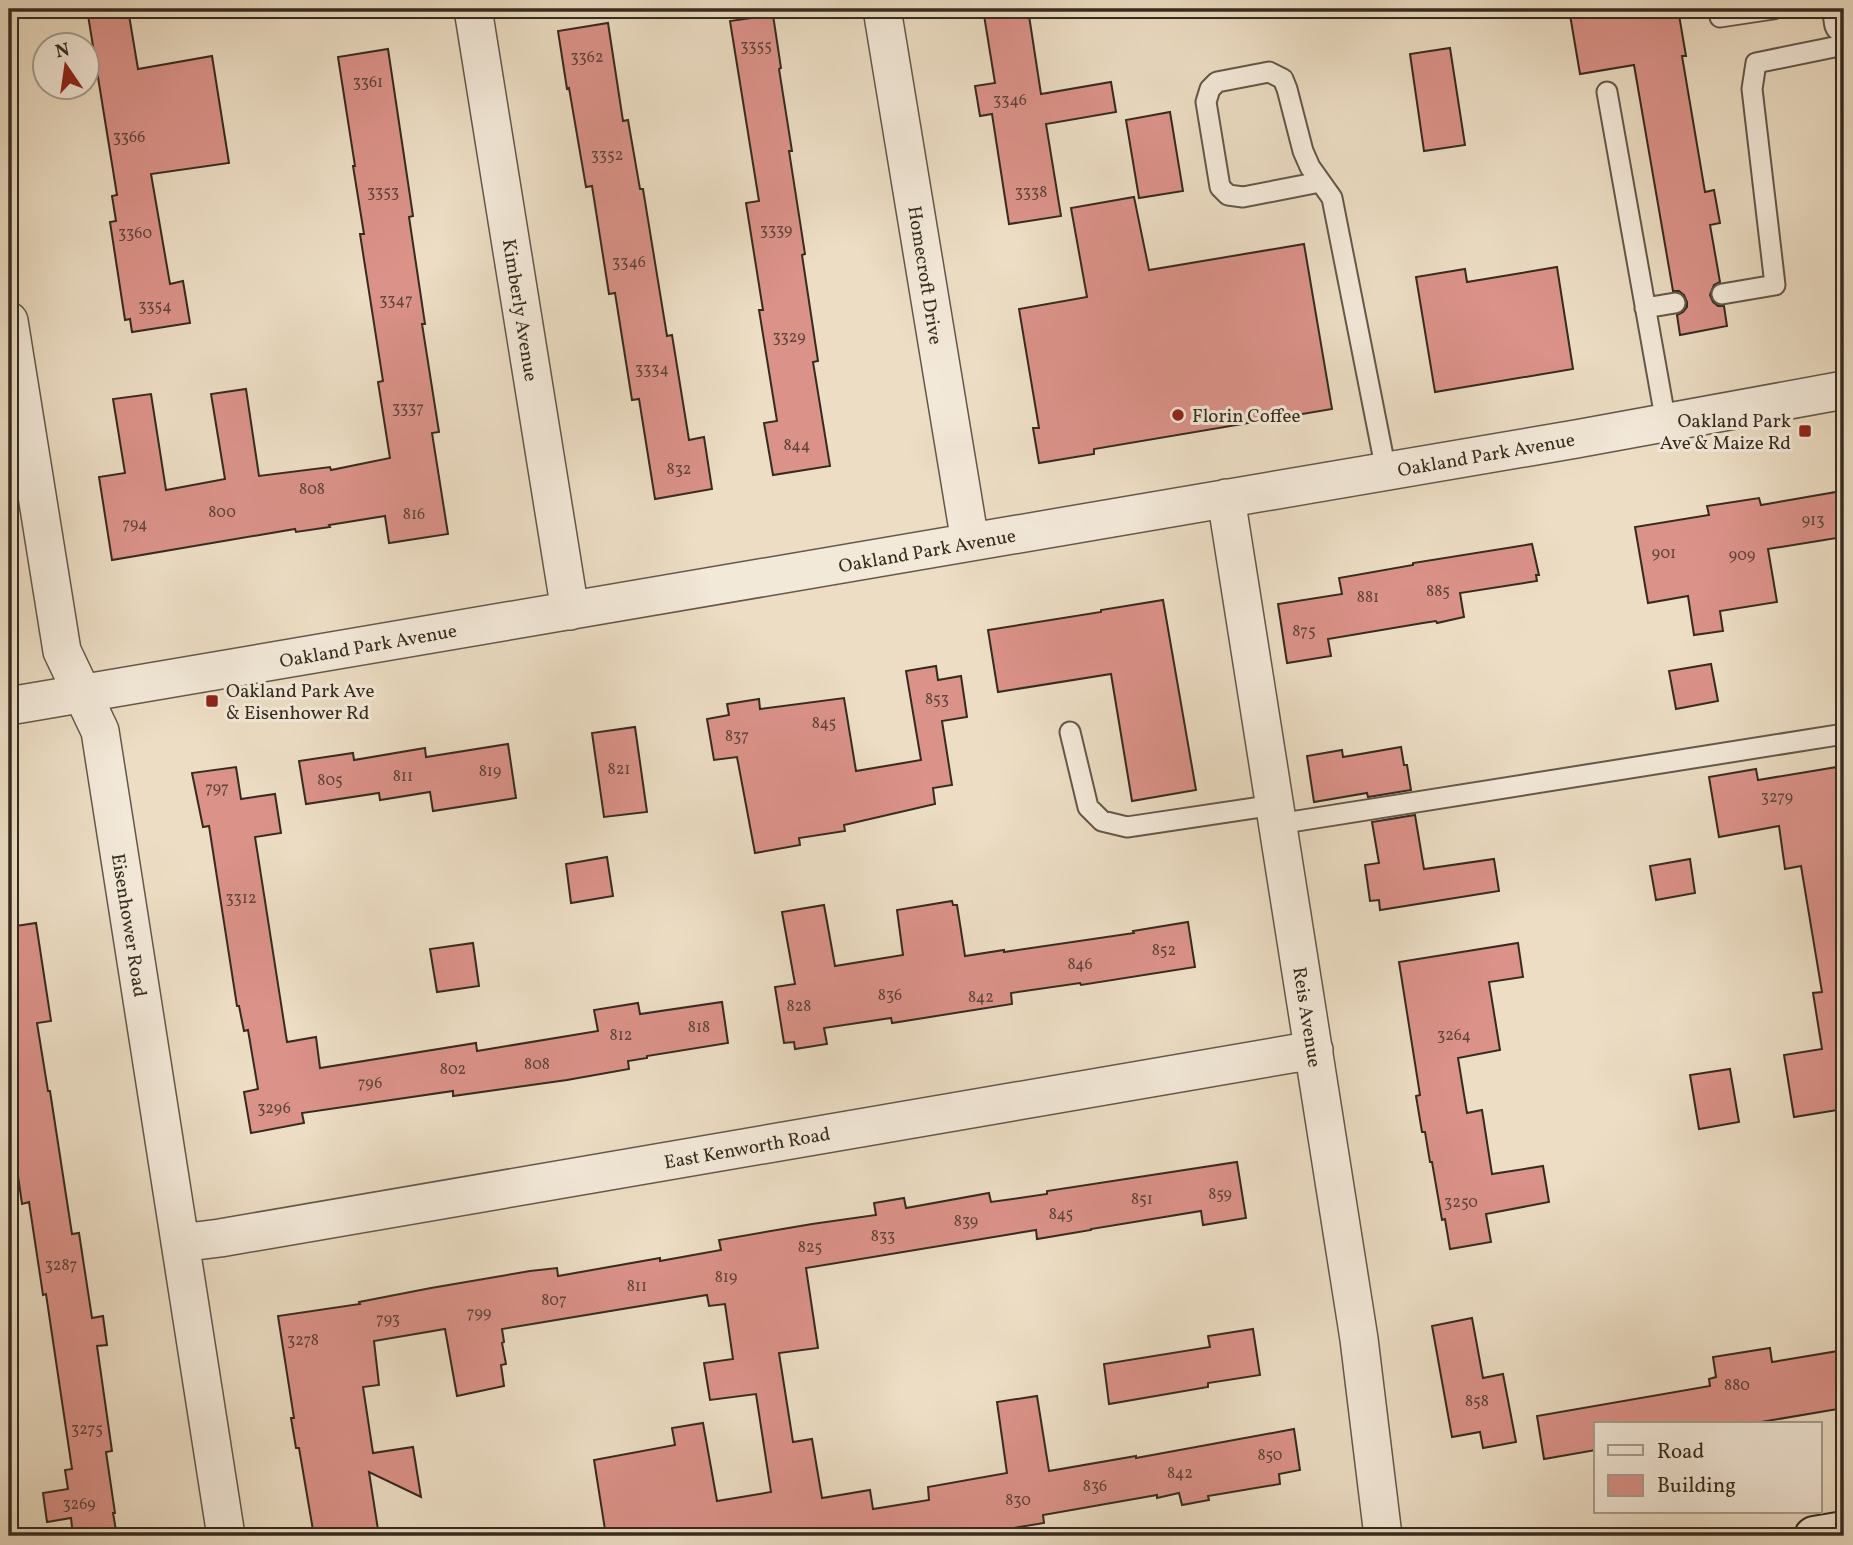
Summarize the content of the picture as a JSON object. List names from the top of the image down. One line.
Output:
{"streets":{"street":["Homecroft Drive","Kimberly Avenue","Oakland Park Avenue","Eisenhower Road","Reis Avenue","East Kenworth Road"]},"crossings":[["Homecroft Drive","Oakland Park Avenue"],["Kimberly Avenue","Oakland Park Avenue"],["Oakland Park Avenue","Eisenhower Road"],["Oakland Park Avenue","Reis Avenue"],["Eisenhower Road","East Kenworth Road"],["Reis Avenue","East Kenworth Road"]],"places":{"other":["Florin Coffee"],"transit":["Oakland Park Ave & Maize Rd","Oakland Park Ave & Eisenhower Rd"]},"house_numbers":["3355","3362","3361","3346","3366","3352","3353","3338","3339","3360","3346","3347","3354","3329","3334","3337","844","832","808","800","816","913","794","901","909","885","881","875","853","845","837","821","819","811","805","797","3279","3312","852","846","836","842","828","818","812","3264","808","802","796","3296","859","851","3250","845","839","833","825","3287","819","811","807","799","793","3278","880","858","3275","850","842","836","830","3269"],"legend":["Road","Building"],"north":"top"}
